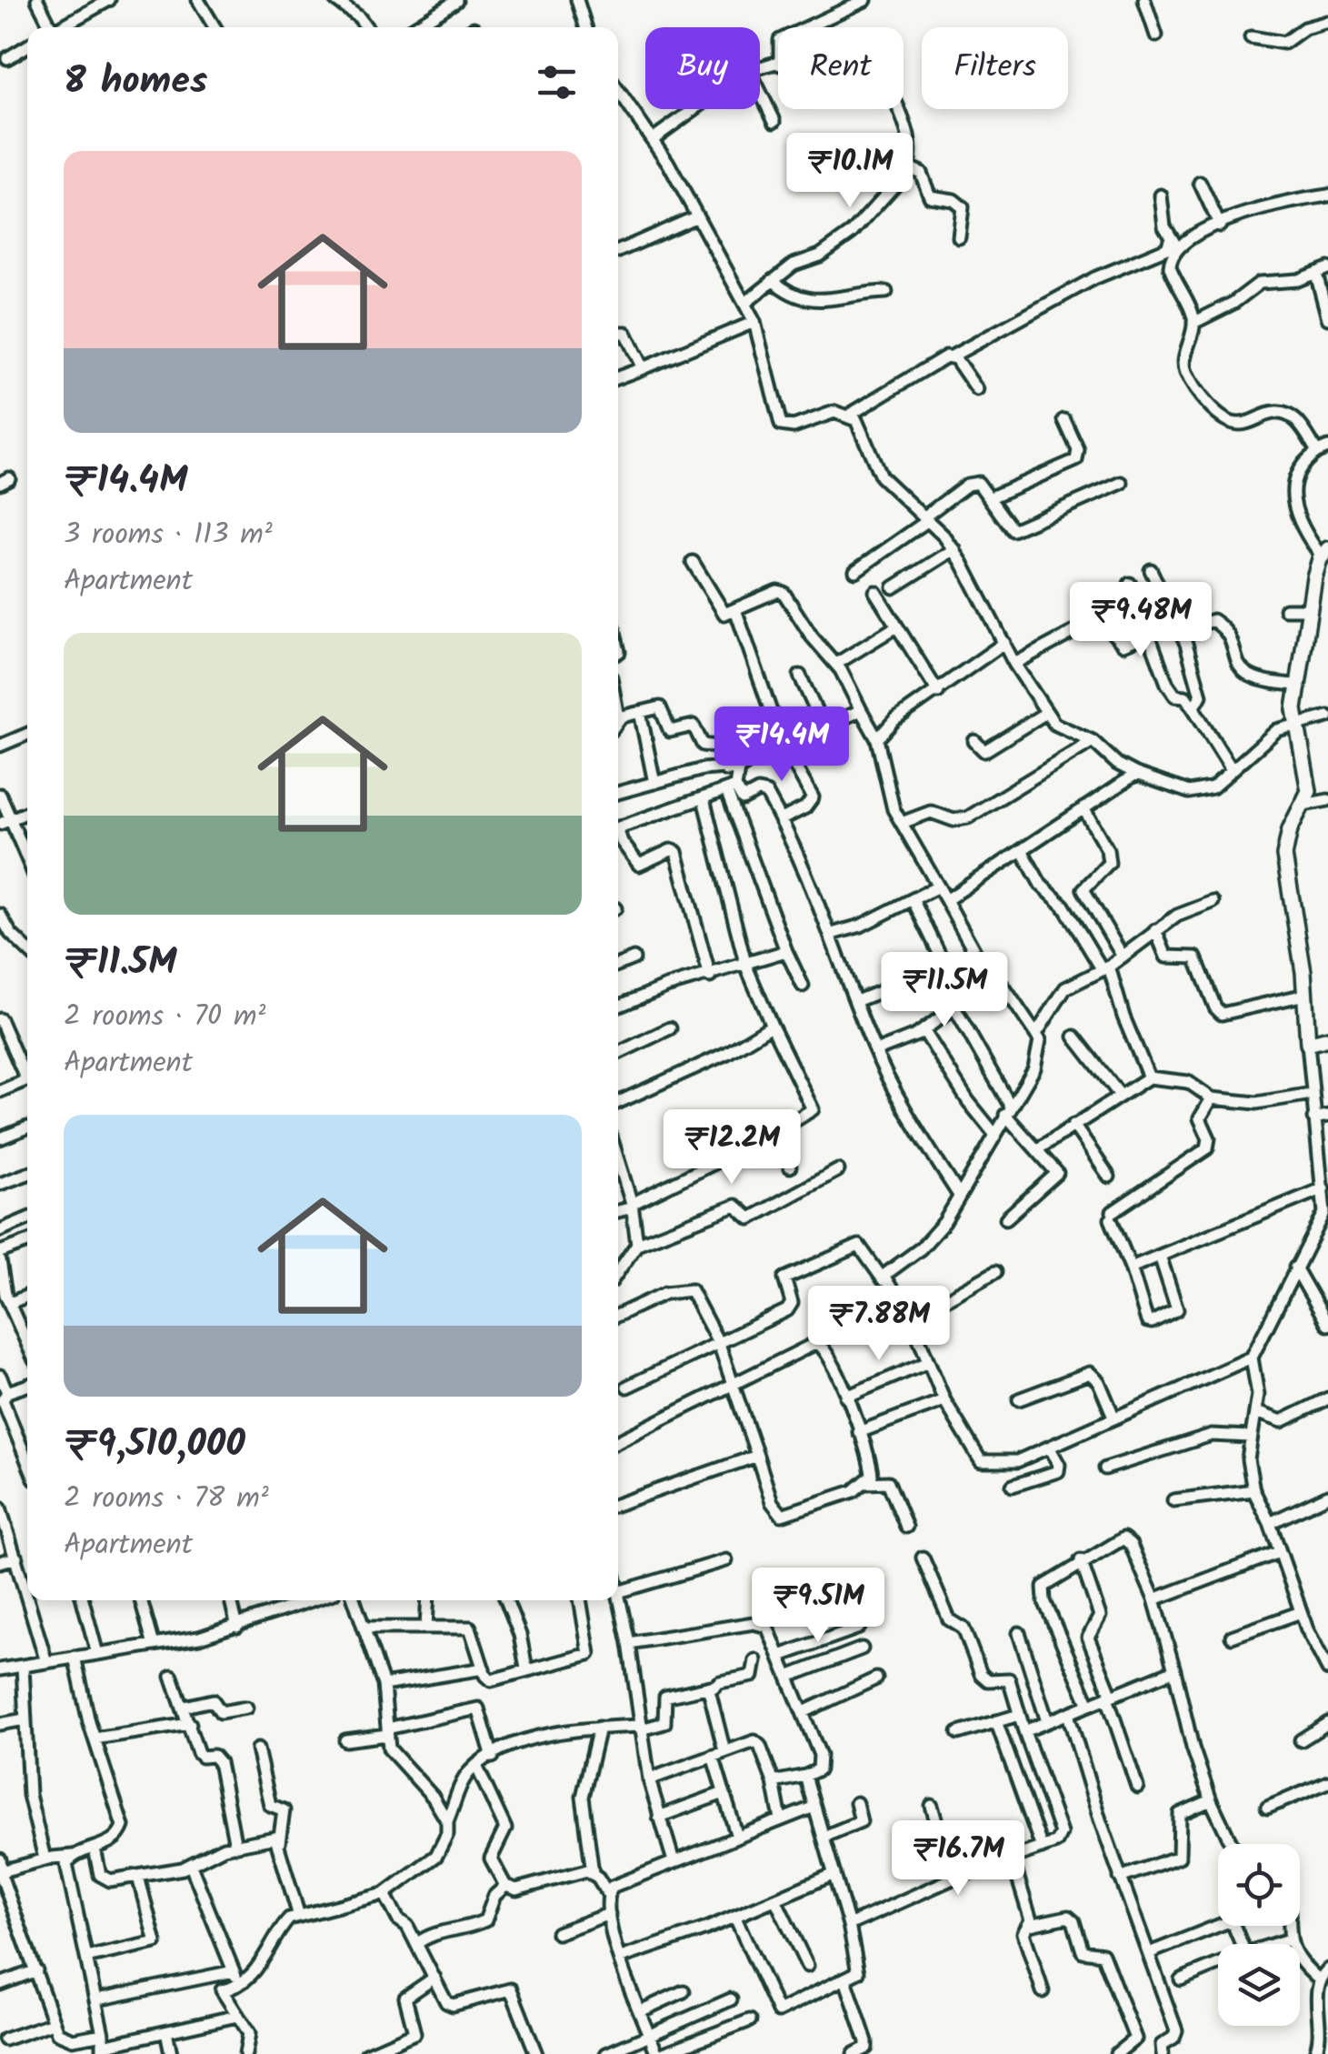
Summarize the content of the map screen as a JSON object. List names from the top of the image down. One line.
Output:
{"page":{"chip":["Buy","Rent","Filters"],"heading":"8 homes","price":["₹10.1M","₹9.48M","₹14.4M","₹11.5M","₹12.2M","₹7.88M","₹9.51M","₹16.7M"],"list":[{"name":"₹14.4M","note":"3 rooms · 113 m² · Apartment"},{"name":"₹11.5M","note":"2 rooms · 70 m² · Apartment"},{"name":"₹9,510,000","note":"2 rooms · 78 m² · Apartment"}]}}
